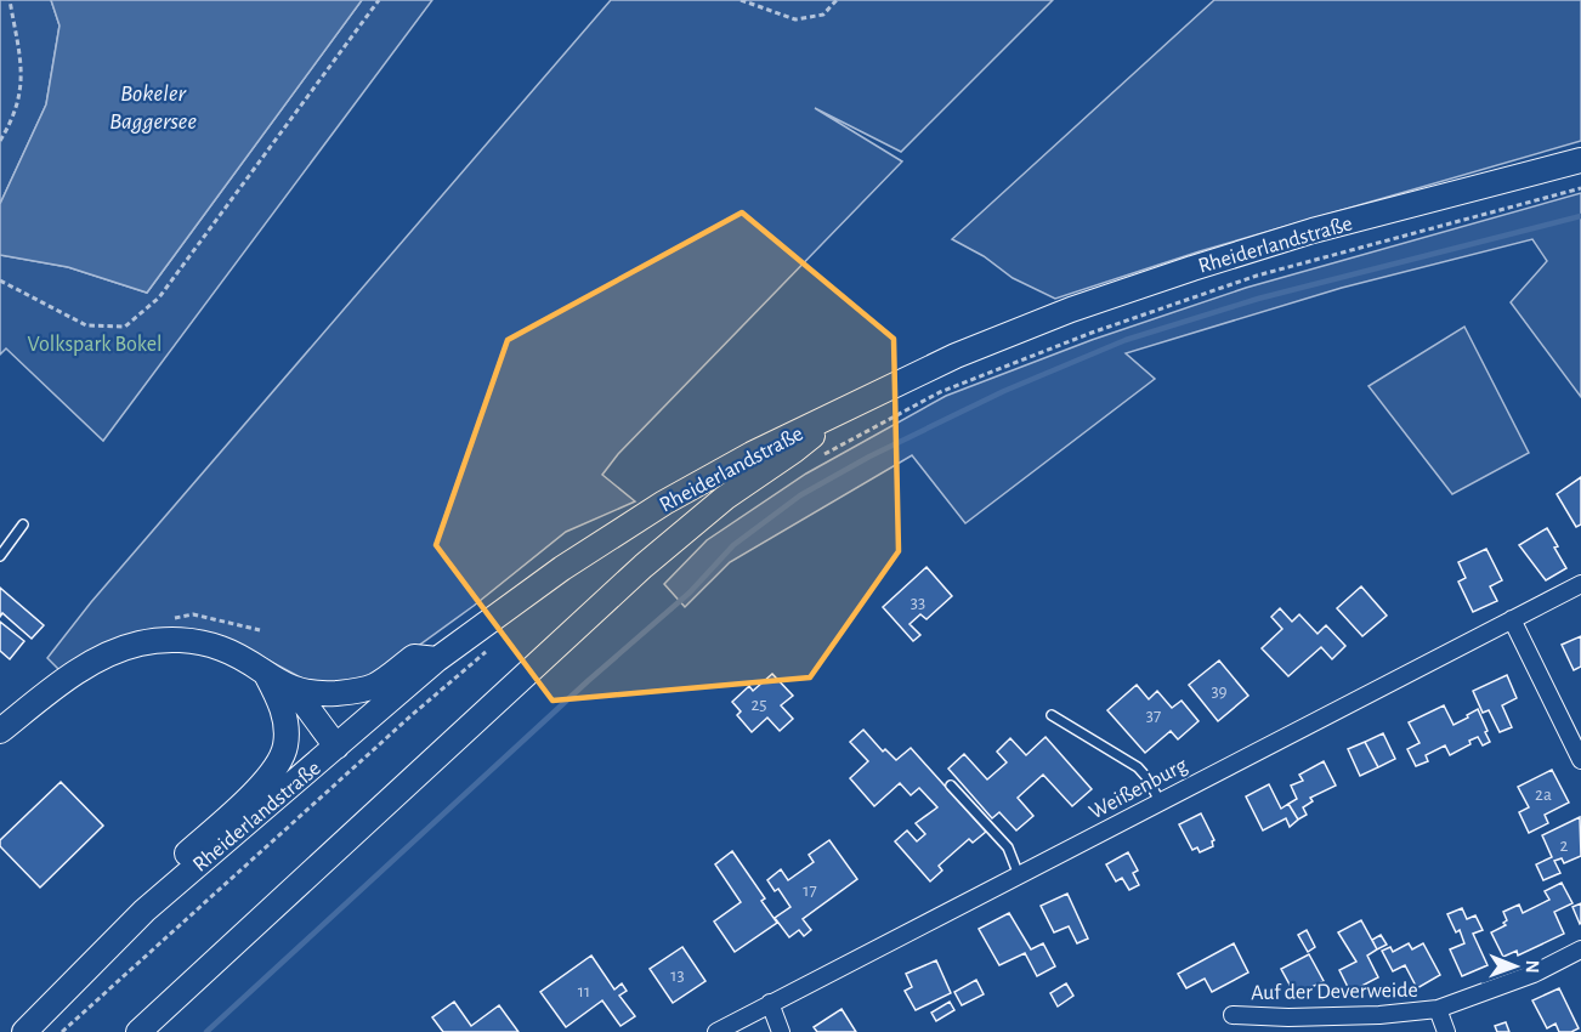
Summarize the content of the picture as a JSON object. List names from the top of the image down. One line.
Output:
{"streets":{"main road":["Rheiderlandstraße"],"street":["Weißenburg","Auf der Deverweide"]},"water":["Bokeler Baggersee"],"parks":["Volkspark Bokel"],"house_numbers":["33","39","25","37","2a","2","17","13","11"],"north":"right"}
